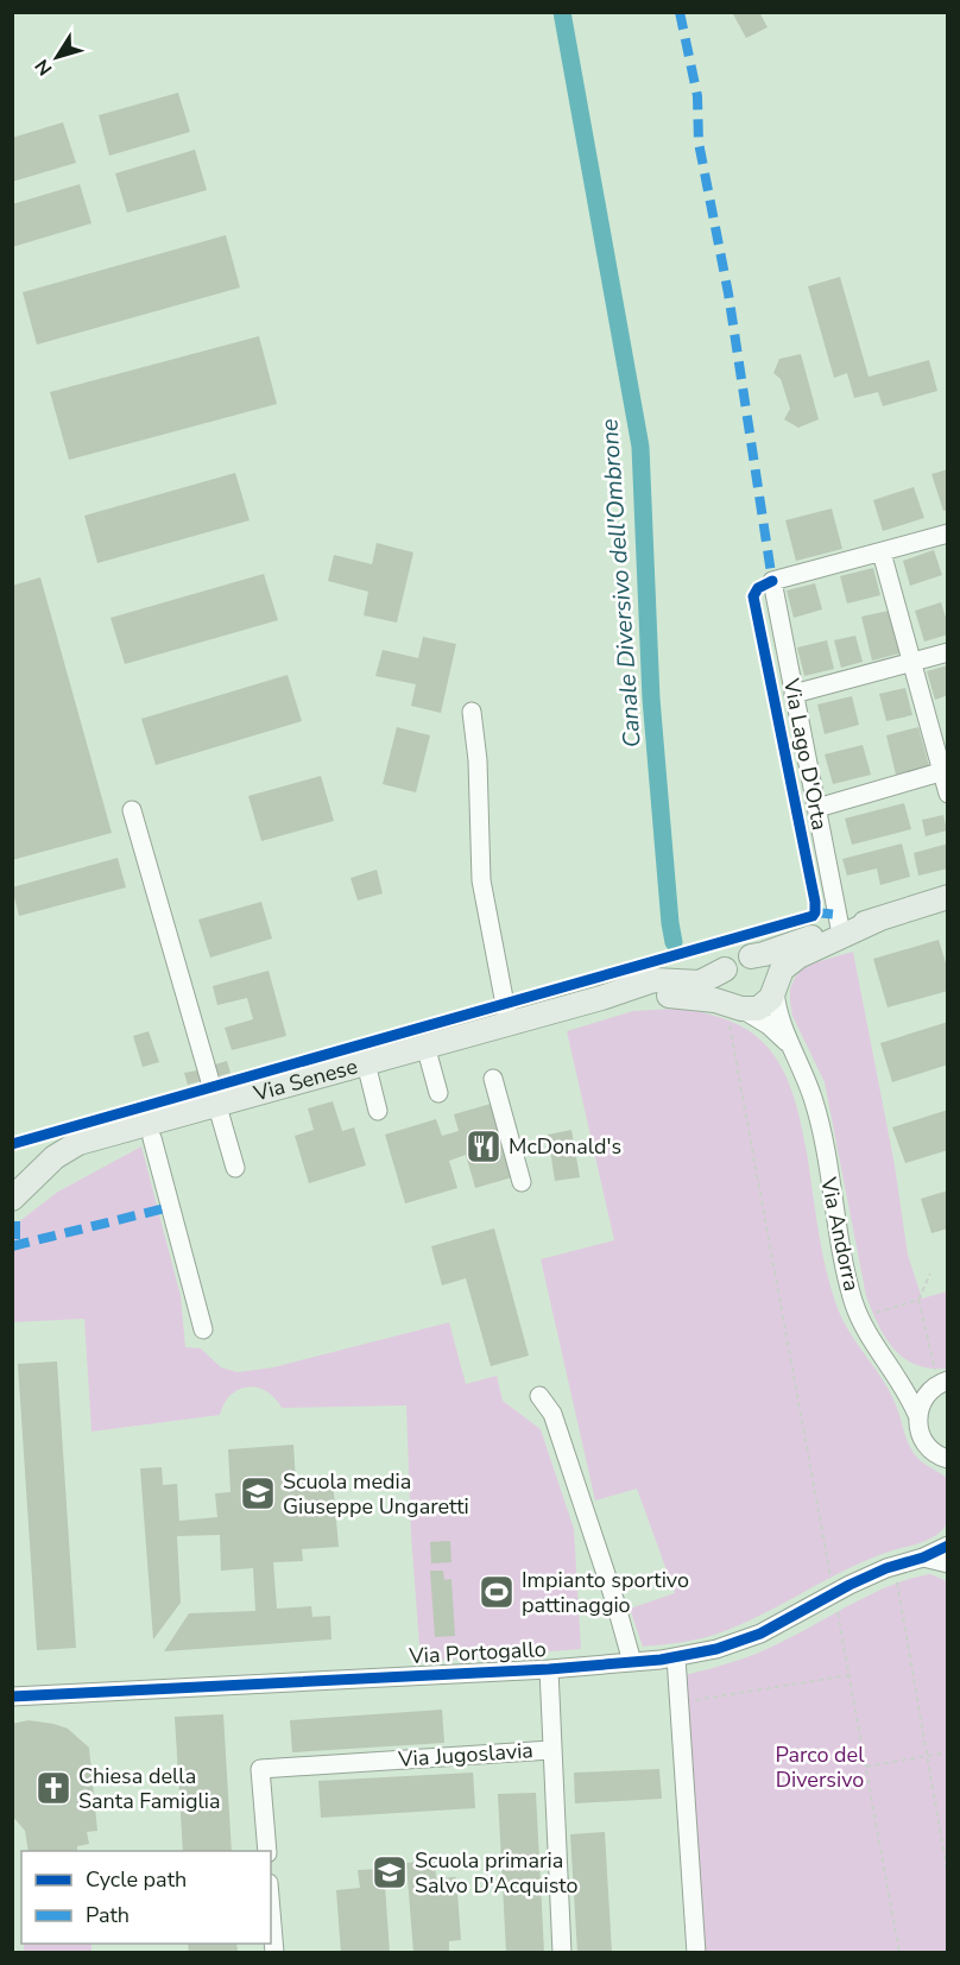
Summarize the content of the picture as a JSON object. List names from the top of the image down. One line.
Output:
{"streets":{"main road":["Via Senese"],"street":["Via Lago D'Orta","Via Andorra","Via Portogallo","Via Jugoslavia"]},"crossings":[["Via Lago D'Orta","Via Senese"],["Via Senese","Via Andorra"]],"water":["Canale Diversivo dell'Ombrone"],"parks":["Parco del Diversivo"],"places":{"restaurant":["McDonald's"],"school or university":["Scuola media Giuseppe Ungaretti","Scuola primaria Salvo D'Acquisto"],"sports":["Impianto sportivo pattinaggio"],"church":["Chiesa della Santa Famiglia"]},"legend":["Cycle path","Path"],"north":"bottom left"}
